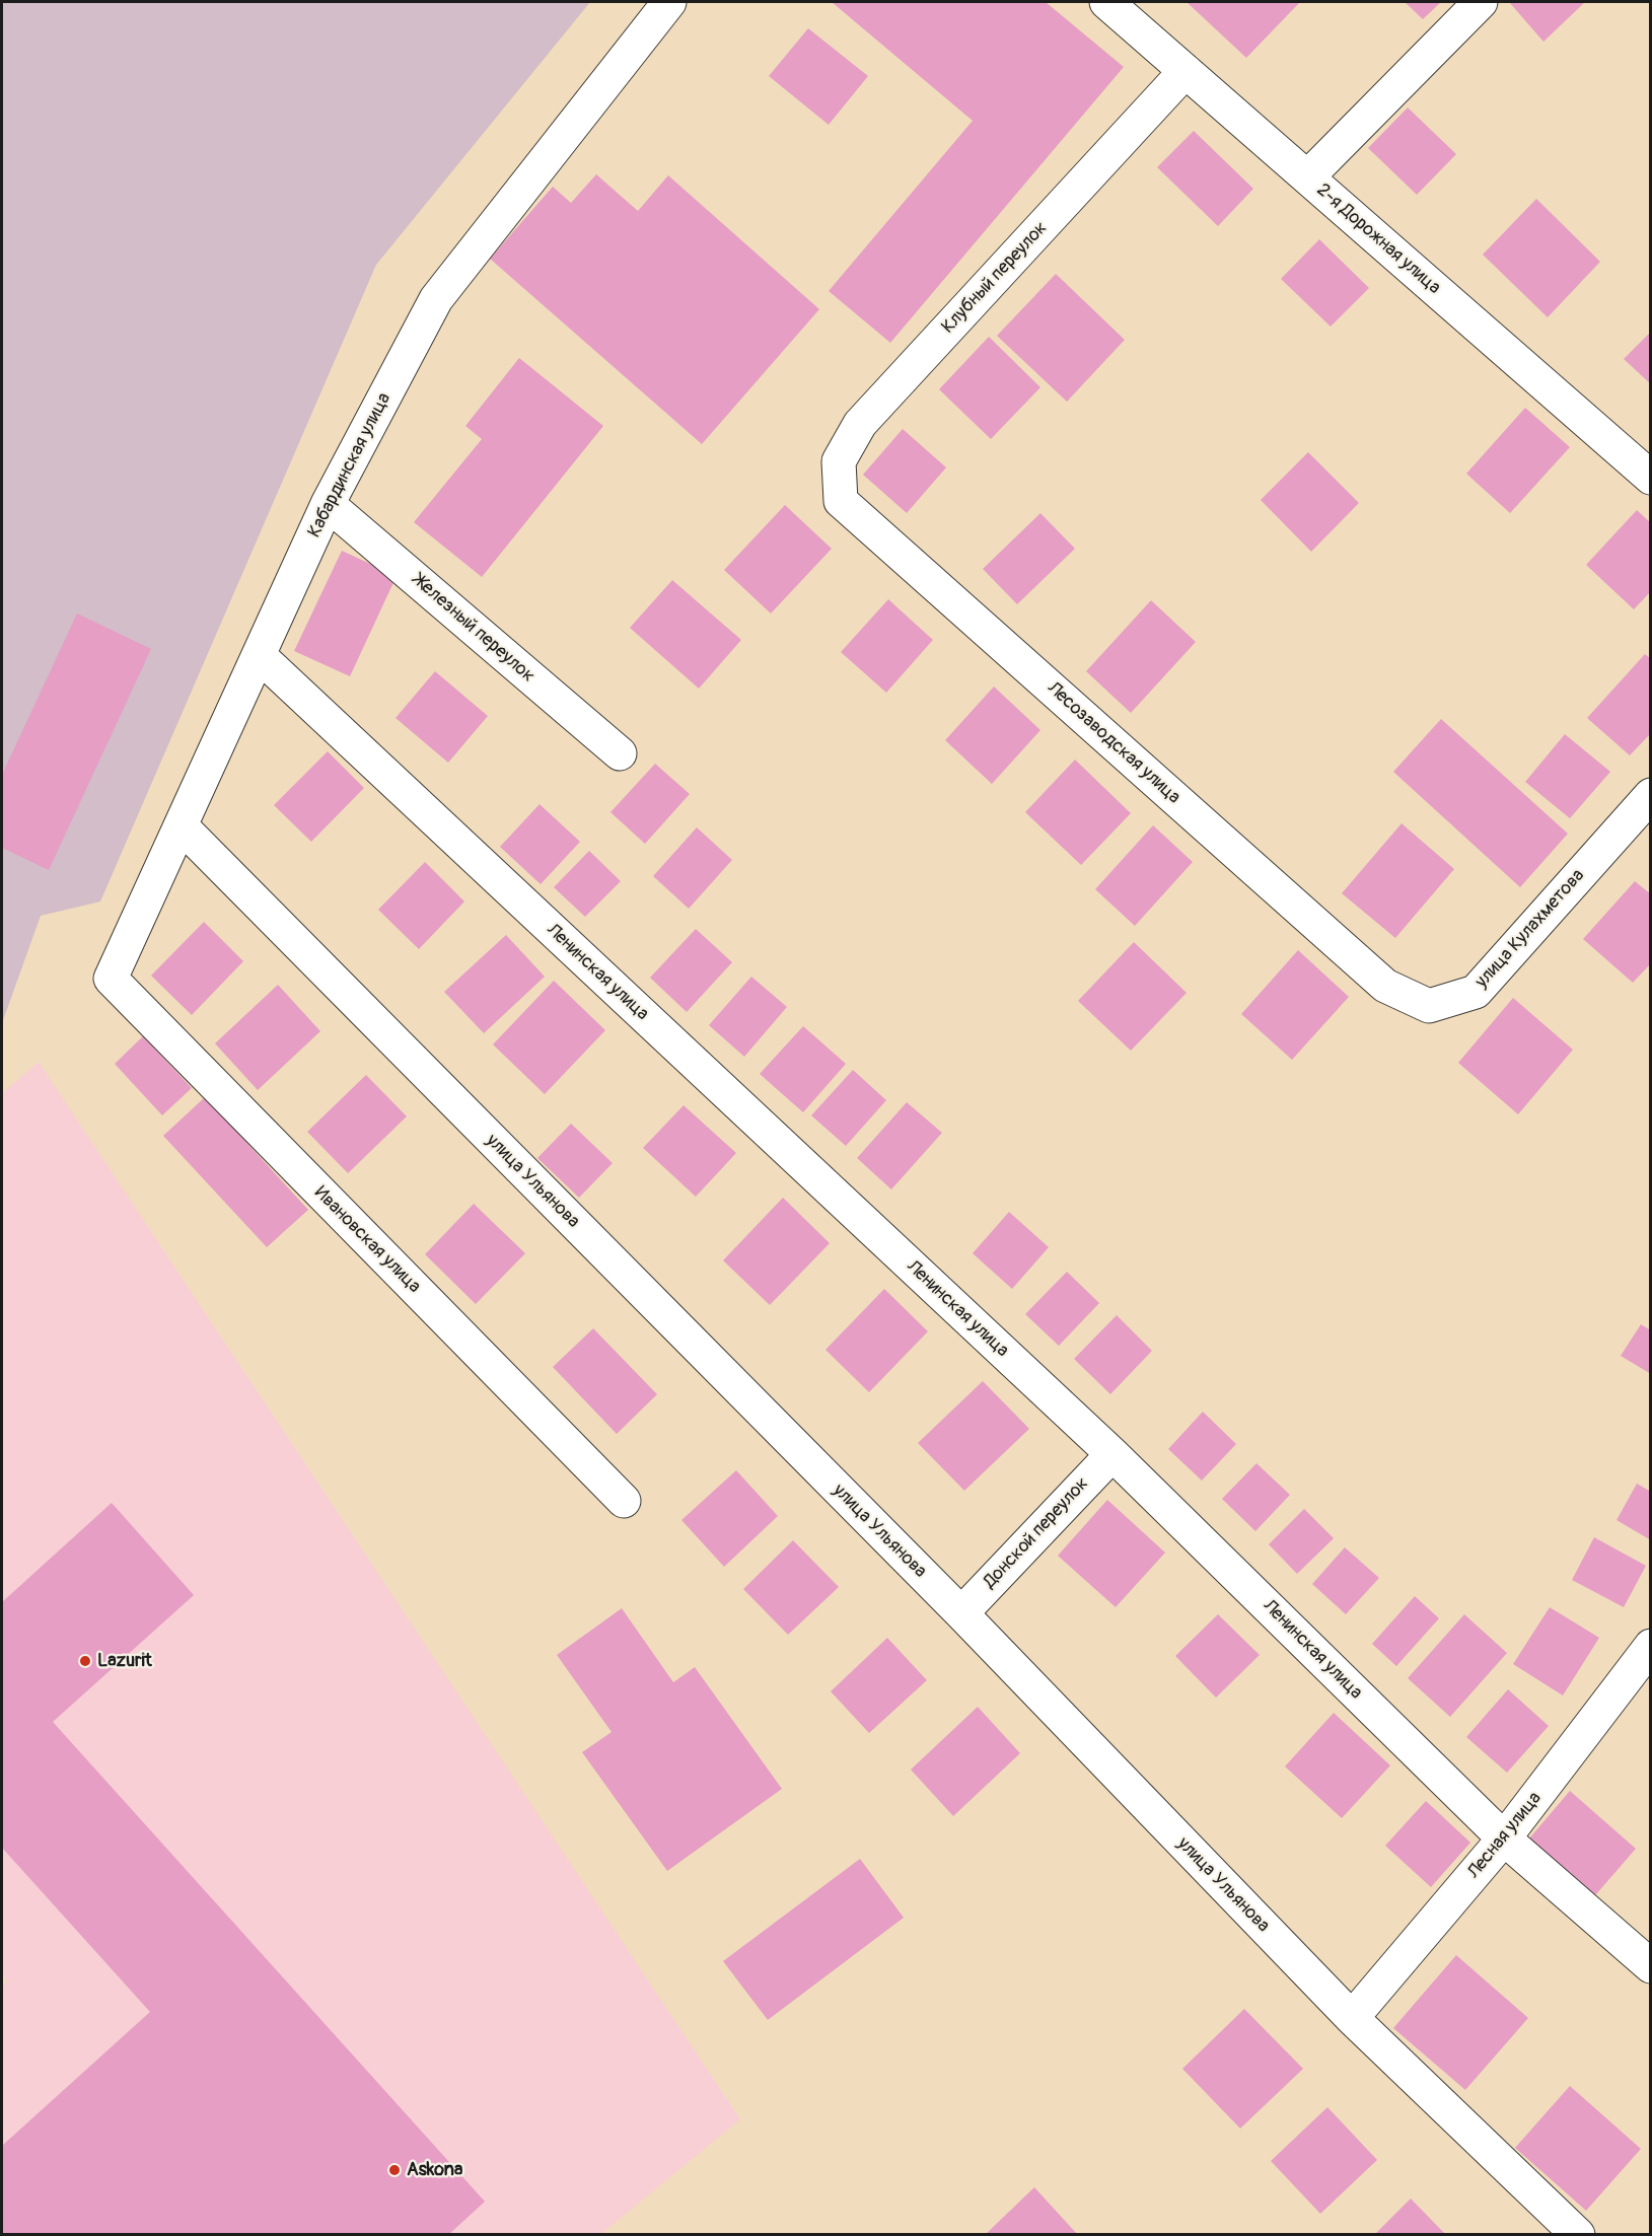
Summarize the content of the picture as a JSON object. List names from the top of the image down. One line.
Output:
{"streets":{"street":["2-я Дорожная улица","Клубный переулок","Кабардинская улица","Железный переулок","Лесозаводская улица","улица Кулахметова","Ленинская улица","улица Ульянова","Ивановская улица","Донской переулок","Лесная улица"]},"crossings":[["2-я Дорожная улица","Клубный переулок"],["Клубный переулок","Лесозаводская улица"],["Кабардинская улица","Железный переулок"],["Кабардинская улица","Ленинская улица"],["Кабардинская улица","улица Ульянова"],["Кабардинская улица","Ивановская улица"],["Лесозаводская улица","улица Кулахметова"],["Ленинская улица","Донской переулок"],["Ленинская улица","Лесная улица"],["улица Ульянова","Донской переулок"],["улица Ульянова","Лесная улица"]],"places":["Lazurit","Askona"]}
